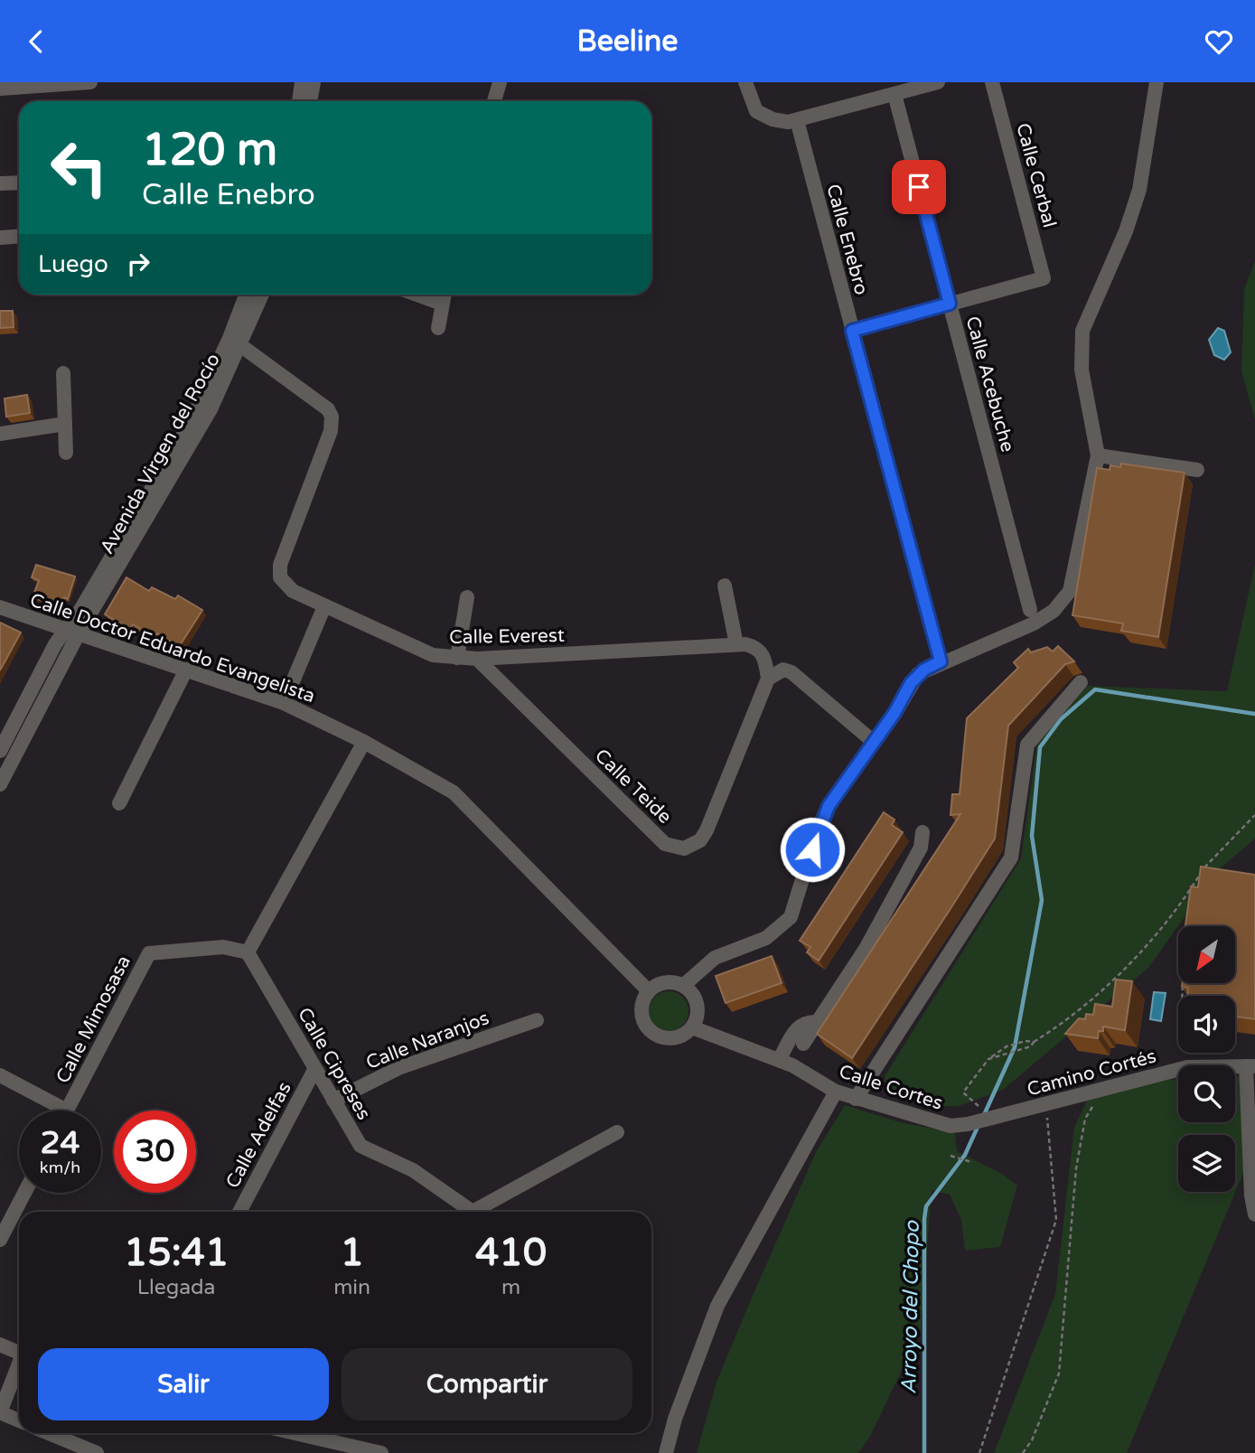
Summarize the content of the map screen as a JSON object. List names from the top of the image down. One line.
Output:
{"streets":{"street":["Calle Cerbal","Calle Enebro","Calle Acebuche","Avenida Virgen del Rocío","Calle Everest","Calle Doctor Eduardo Evangelista","Calle Teide","Calle Mimosasa","Calle Naranjos","Calle Cipreses","Camino Cortés","Calle Cortes","Calle Adelfas"]},"crossings":[["Calle Cerbal","Calle Acebuche"],["Avenida Virgen del Rocío","Calle Everest"],["Avenida Virgen del Rocío","Calle Doctor Eduardo Evangelista"],["Calle Everest","Calle Teide"],["Calle Doctor Eduardo Evangelista","Calle Cortes"],["Calle Mimosasa","Calle Cipreses"],["Calle Naranjos","Calle Cipreses"],["Calle Cipreses","Calle Adelfas"],["Camino Cortés","Calle Cortes"]],"water":["Arroyo del Chopo"],"north":"bottom left","page":{"header":"Beeline","turn":["120 m","Calle Enebro"],"then":"Luego","speed":"24 km/h","limit":"30","eta":["15:41","Llegada","1","min","410","m"],"buttons":["Salir","Compartir"]}}
